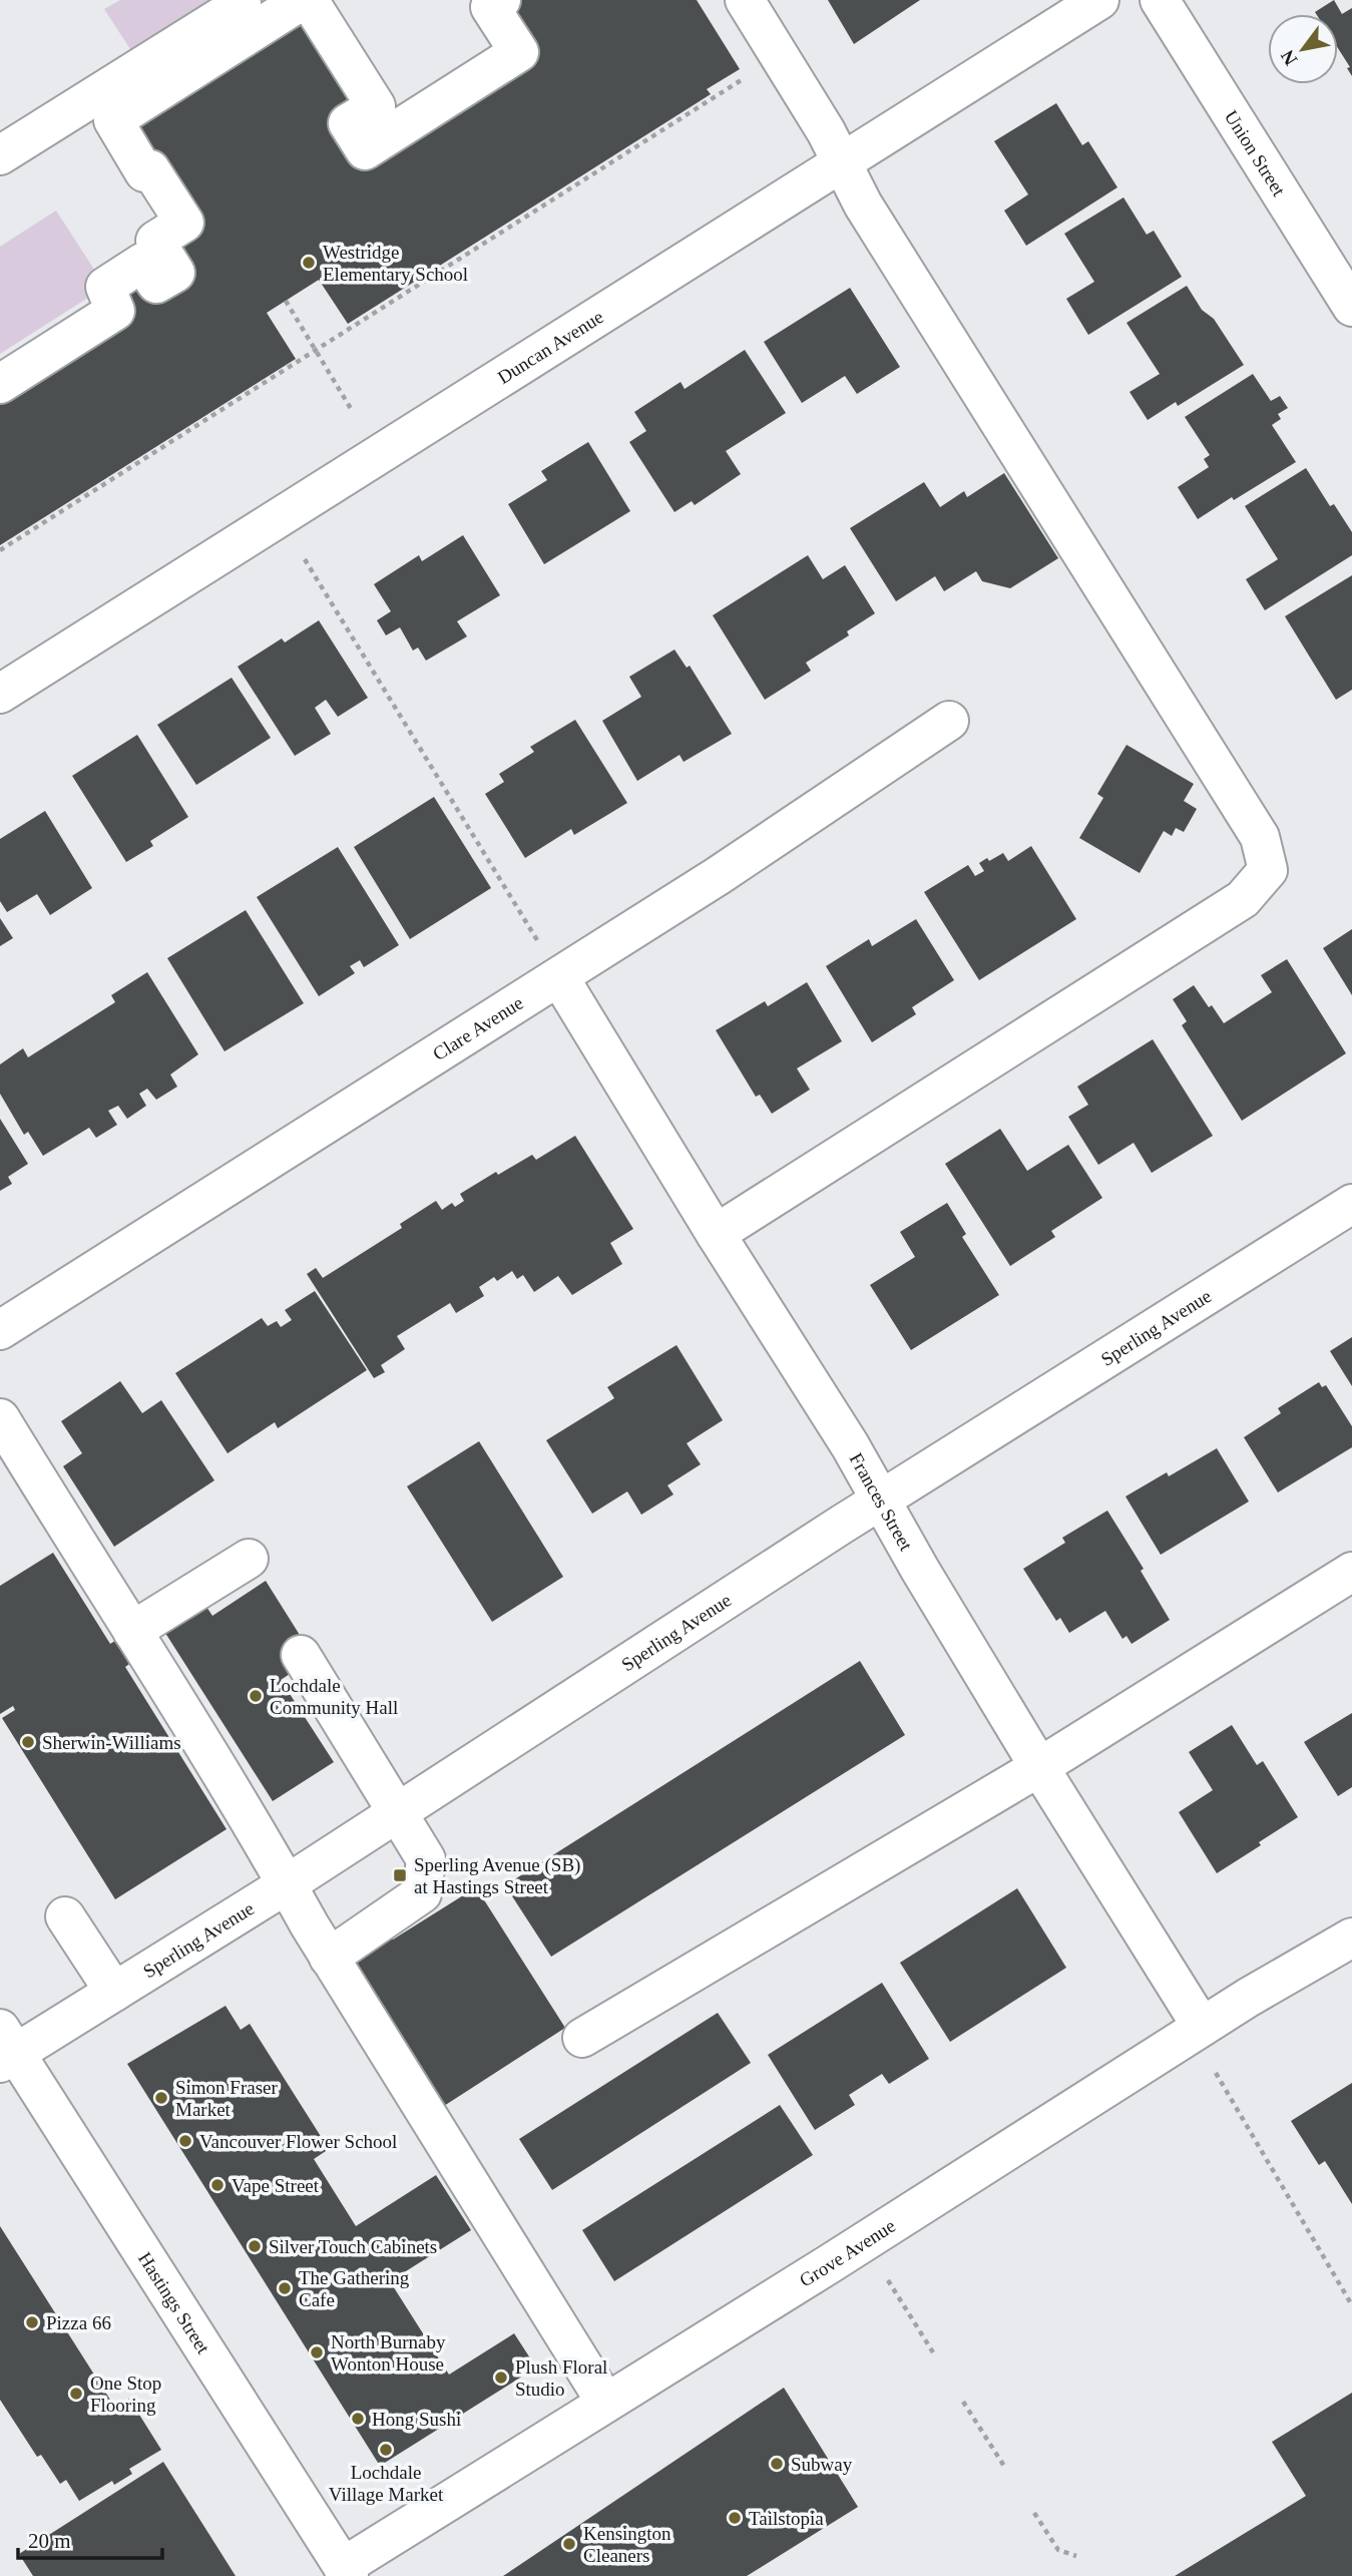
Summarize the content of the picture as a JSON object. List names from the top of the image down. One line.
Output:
{"streets":{"street":["Union Street","Duncan Avenue","Clare Avenue","Sperling Avenue","Frances Street","Grove Avenue","Hastings Street"]},"crossings":[["Clare Avenue","Frances Street"],["Sperling Avenue","Frances Street"],["Sperling Avenue","Hastings Street"],["Frances Street","Grove Avenue"],["Grove Avenue","Hastings Street"]],"places":{"other":["Westridge Elementary School","Lochdale Community Hall","Sherwin-Williams","Simon Fraser Market","Vancouver Flower School","Vape Street","Silver Touch Cabinets","The Gathering Cafe","Pizza 66","North Burnaby Wonton House","Plush Floral Studio","One Stop Flooring","Hong Sushi","Lochdale Village Market","Subway","Tailstopia","Kensington Cleaners"],"transit":["Sperling Avenue (SB) at Hastings Street"]},"scale_bar":"20 m","north":"bottom left"}
